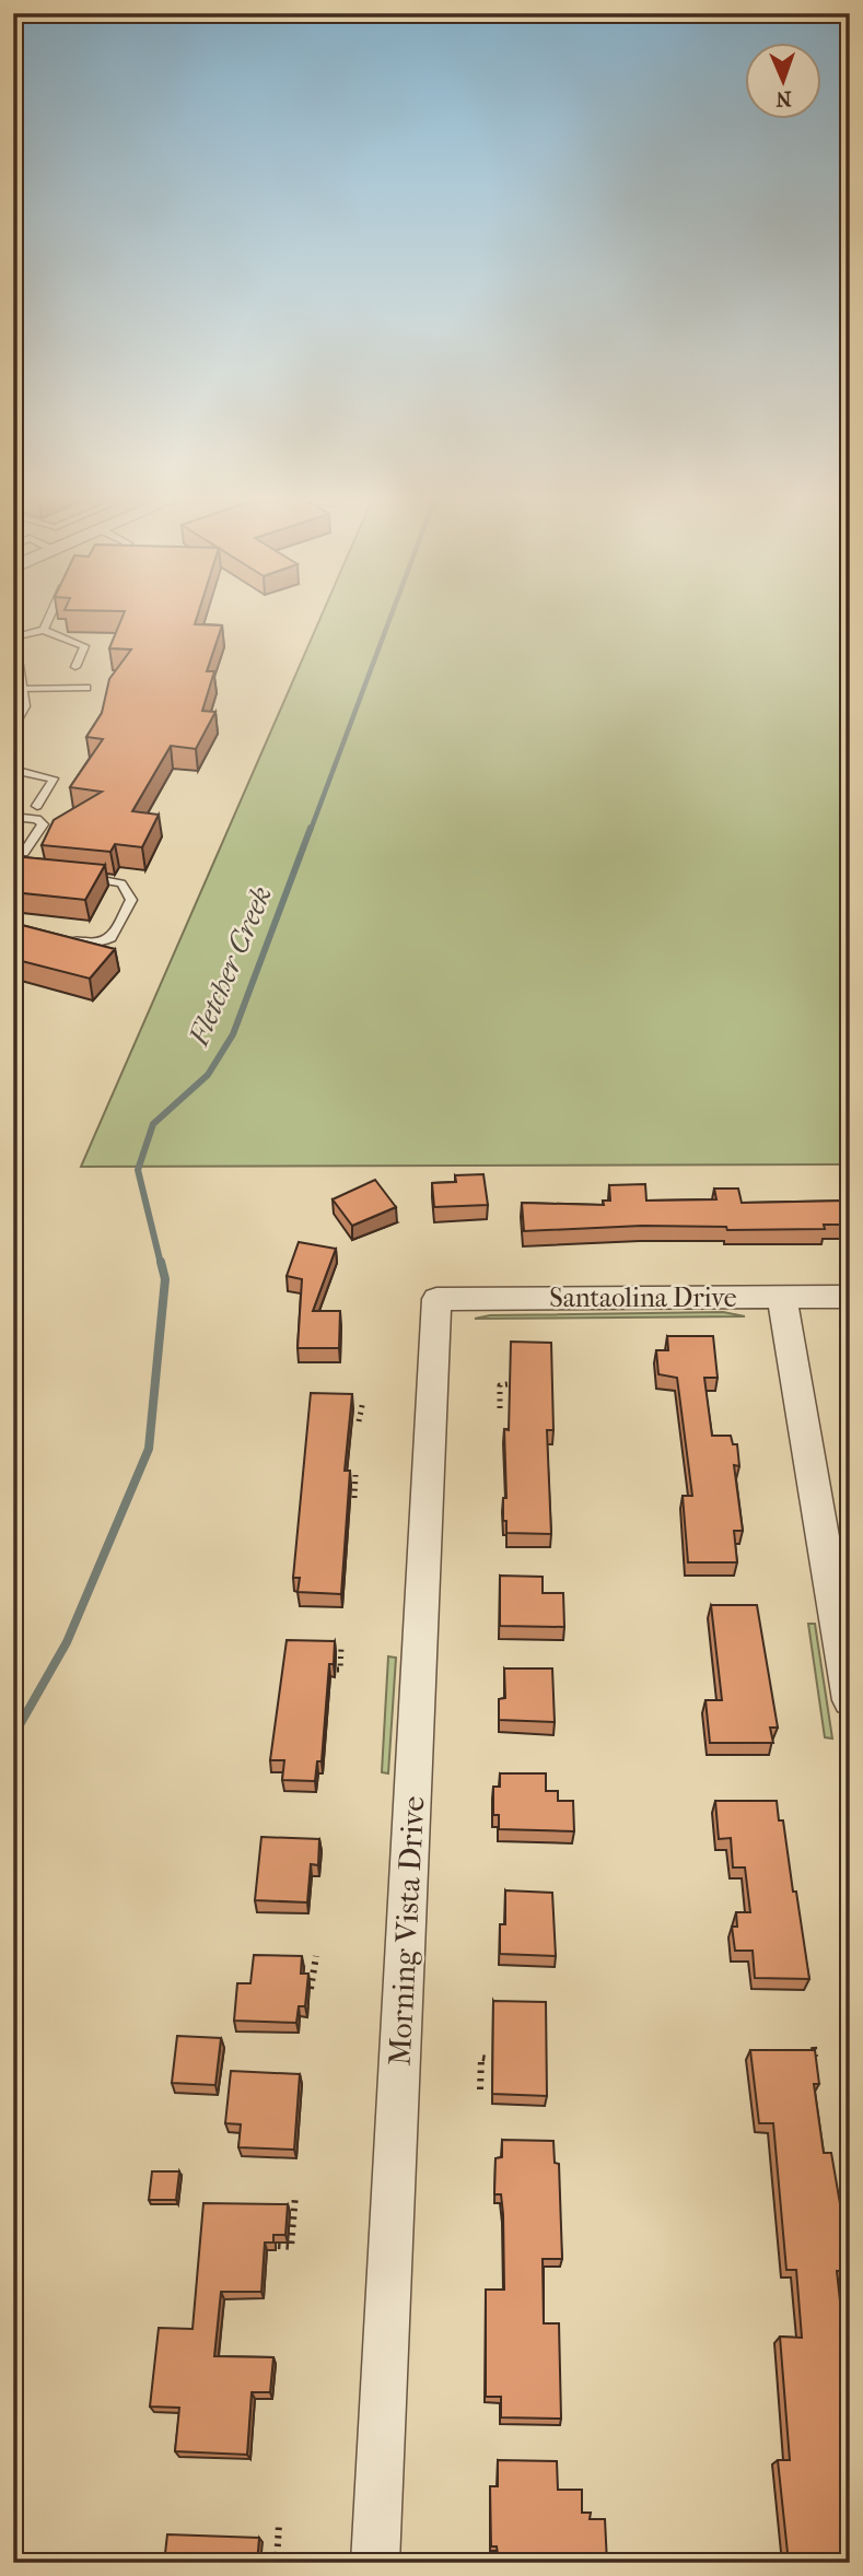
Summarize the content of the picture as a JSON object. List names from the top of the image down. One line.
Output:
{"streets":{"street":["Santaolina Drive","Morning Vista Drive"]},"crossings":[["Santaolina Drive","Morning Vista Drive"]],"water":["Fletcher Creek"],"north":"bottom"}
